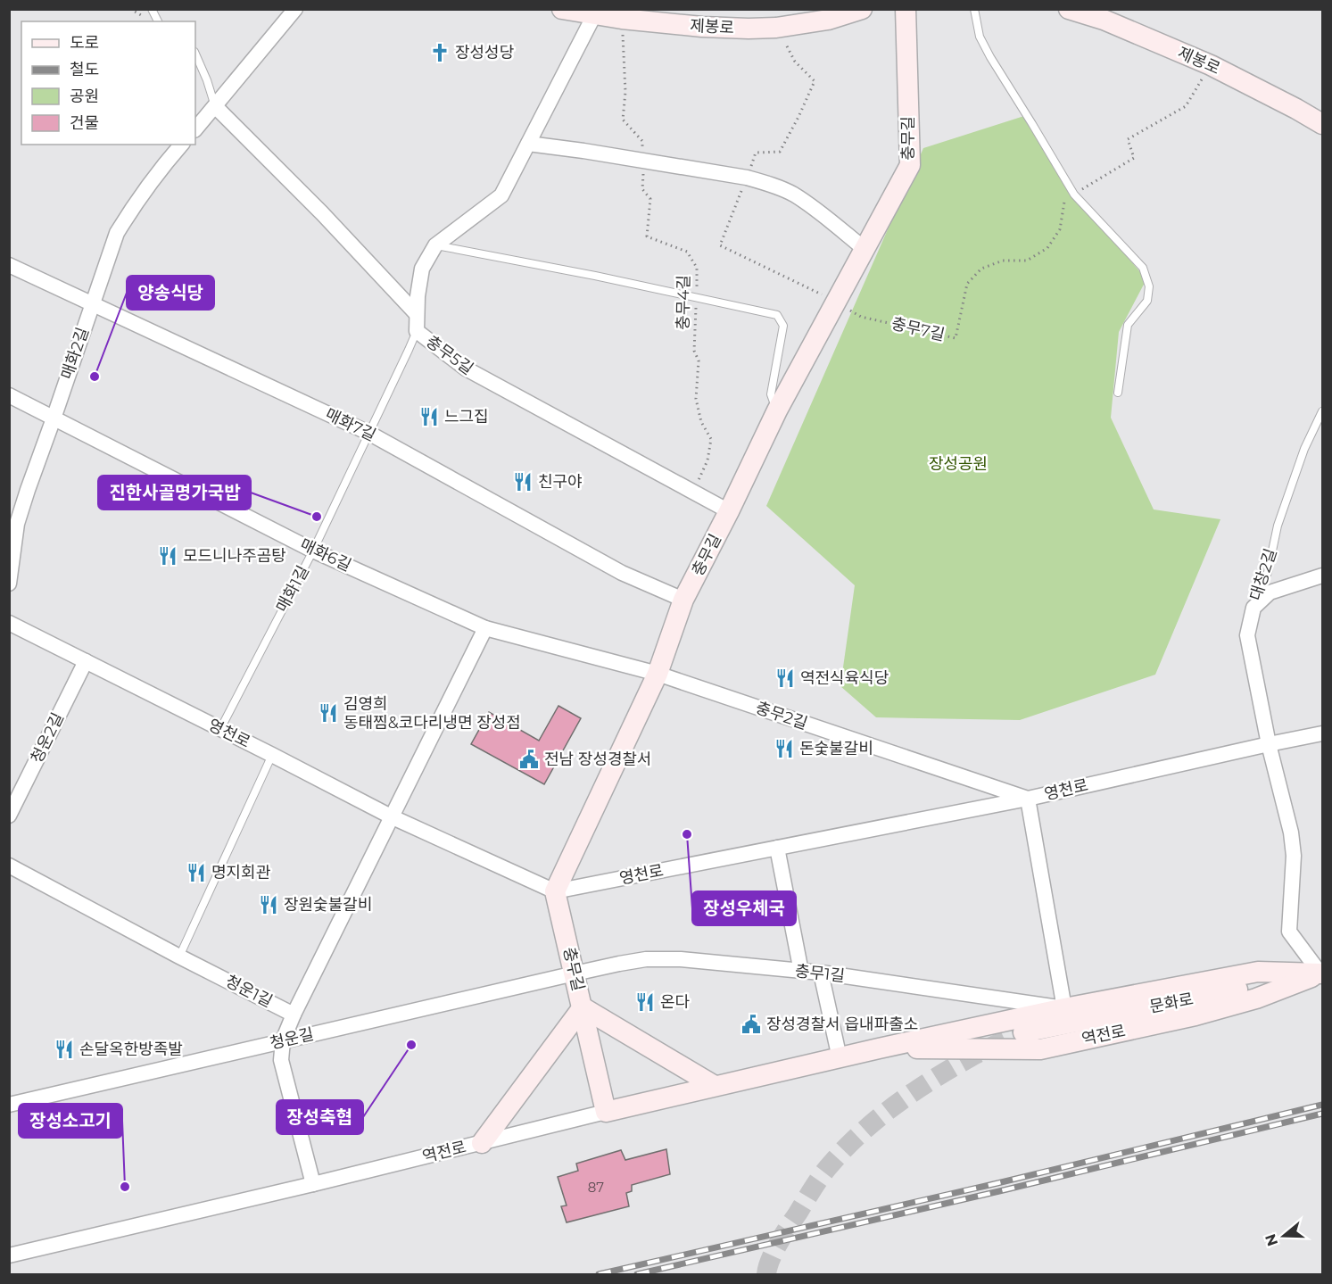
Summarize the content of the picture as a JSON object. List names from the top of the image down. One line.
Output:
{"streets":{"street":["제봉로","충무길","매화2길","충무5길","매화7길","매화6길","대창2길","충무2길","영천로","청운2길","충무1길","청운1길","문화로","역전로","청운길"],"lane":["매화1길"],"path":["충무4길","충무7길"]},"crossings":[["제봉로","충무4길"],["제봉로","충무7길"],["제봉로","충무5길"],["충무길","충무7길"],["충무길","충무5길"],["충무길","매화7길"],["충무길","매화6길"],["충무길","충무2길"],["충무길","영천로"],["충무길","충무1길"],["충무길","역전로"],["충무길","청운길"],["충무4길","충무5길"],["매화2길","매화7길"],["매화2길","매화6길"],["충무5길","매화1길"],["매화7길","매화1길"],["매화6길","매화1길"],["매화6길","충무2길"],["대창2길","영천로"],["대창2길","문화로"],["대창2길","역전로"],["매화1길","영천로"],["충무2길","영천로"],["영천로","청운2길"],["충무1길","역전로"],["충무1길","청운길"],["문화로","역전로"]],"parks":["장성공원"],"places":{"church":["장성성당"],"other":["양송식당","진한사골명가국밥","장성우체국","장성축협","장성소고기"],"restaurant":["느그집","친구야","모드니나주곰탕","역전식육식당","김영희 동태찜&코다리냉면 장성점","돈숯불갈비","명지회관","장원숯불갈비","온다","손달옥한방족발"],"public building":["전남 장성경찰서","장성경찰서 읍내파출소"]},"house_numbers":["87"],"legend":["도로","철도","공원","건물"],"north":"left"}
